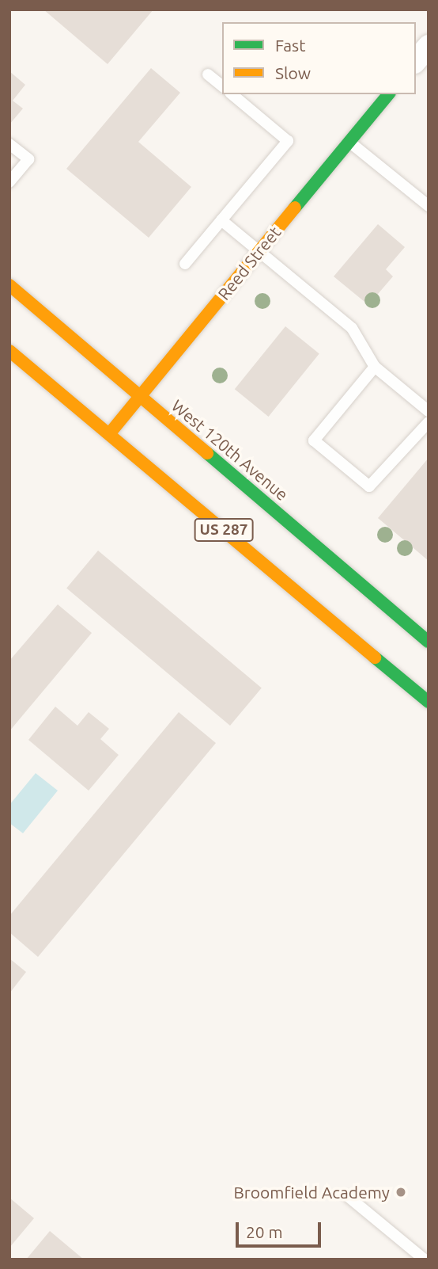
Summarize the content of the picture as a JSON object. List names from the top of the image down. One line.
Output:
{"streets":{"main road":["Reed Street","West 120th Avenue","US 287"]},"crossings":[["Reed Street","West 120th Avenue"],["Reed Street","US 287"]],"places":["Broomfield Academy"],"legend":["Fast","Slow"],"scale_bar":"20 m"}
